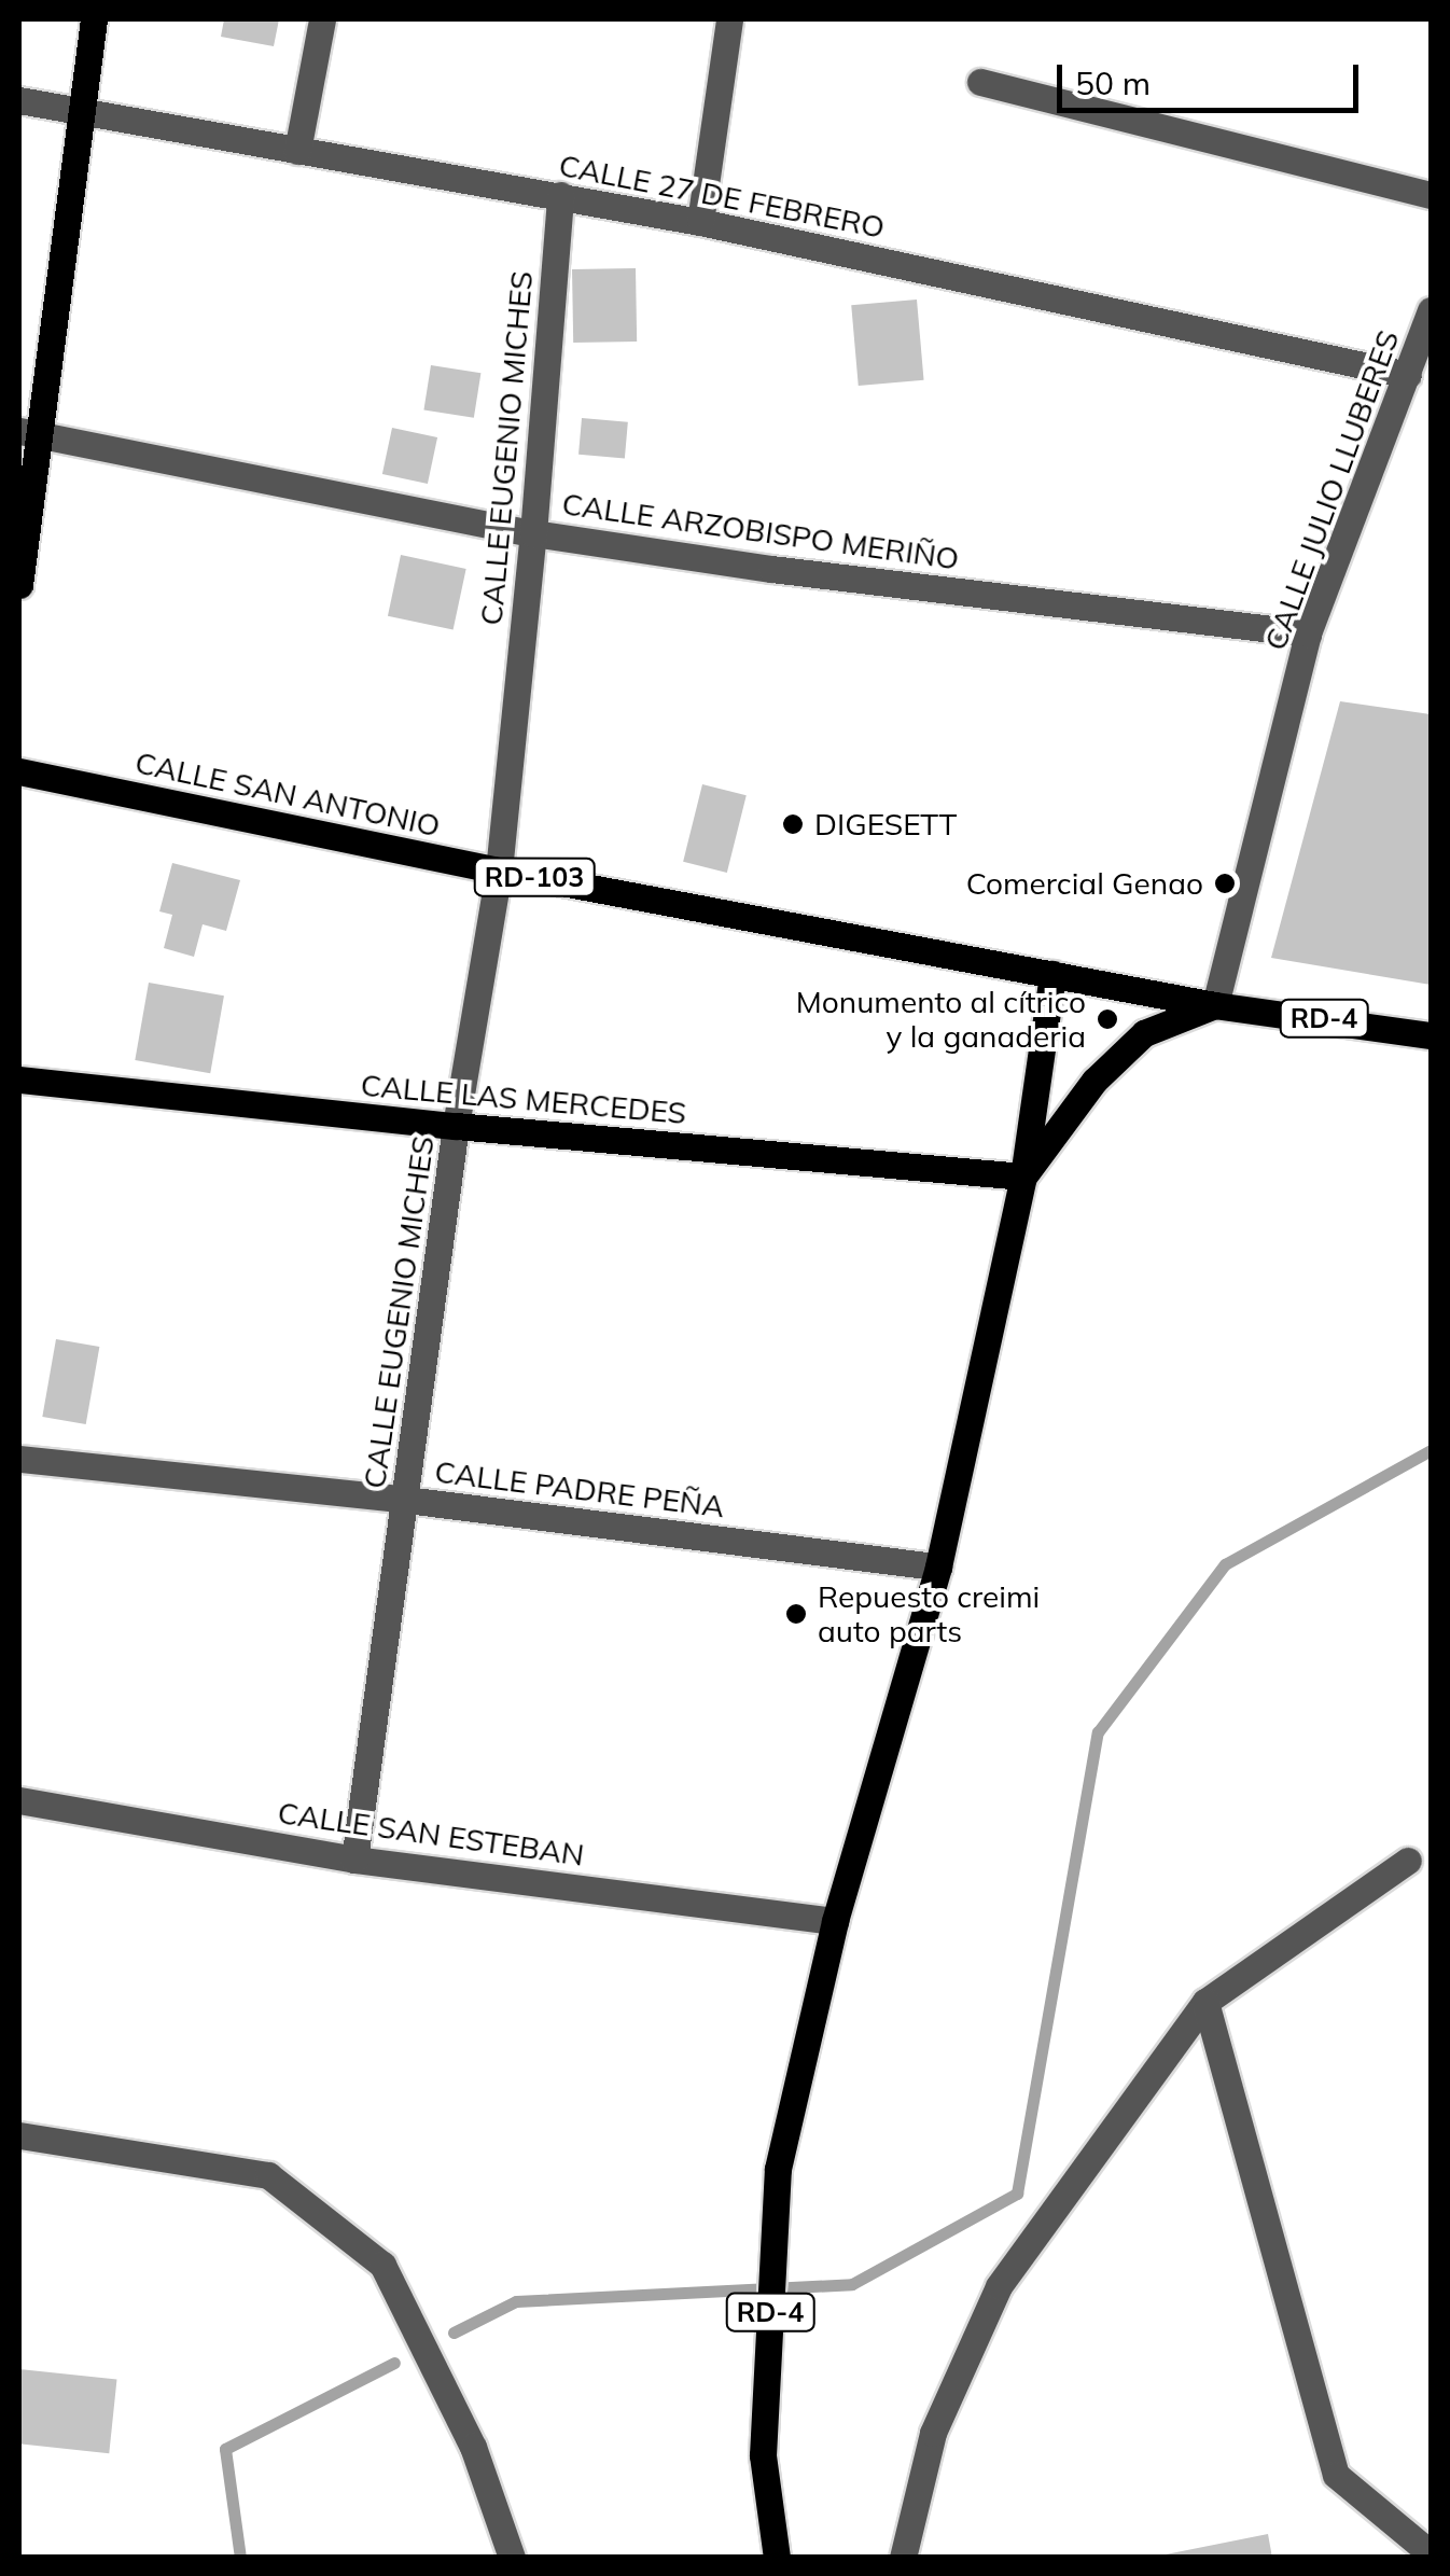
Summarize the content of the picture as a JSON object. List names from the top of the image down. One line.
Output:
{"streets":{"main road":["CALLE SAN ANTONIO","RD-103","RD-4","CALLE LAS MERCEDES"],"street":["CALLE 27 DE FEBRERO","CALLE EUGENIO MICHES","CALLE JULIO LLUBERES","CALLE ARZOBISPO MERIÑO","CALLE PADRE PEÑA","CALLE SAN ESTEBAN"]},"crossings":[["CALLE 27 DE FEBRERO","CALLE EUGENIO MICHES"],["CALLE 27 DE FEBRERO","CALLE JULIO LLUBERES"],["CALLE EUGENIO MICHES","CALLE ARZOBISPO MERIÑO"],["CALLE EUGENIO MICHES","CALLE SAN ANTONIO"],["CALLE EUGENIO MICHES","CALLE LAS MERCEDES"],["CALLE EUGENIO MICHES","CALLE PADRE PEÑA"],["CALLE EUGENIO MICHES","CALLE SAN ESTEBAN"],["CALLE JULIO LLUBERES","CALLE ARZOBISPO MERIÑO"],["CALLE JULIO LLUBERES","RD-4"],["CALLE SAN ANTONIO","RD-4"],["RD-4","CALLE LAS MERCEDES"],["RD-4","CALLE PADRE PEÑA"],["RD-4","CALLE SAN ESTEBAN"]],"places":["DIGESETT","Comercial Genao","Monumento al cítrico y la ganaderia","Repuesto creimi auto parts"],"scale_bar":"50 m"}
